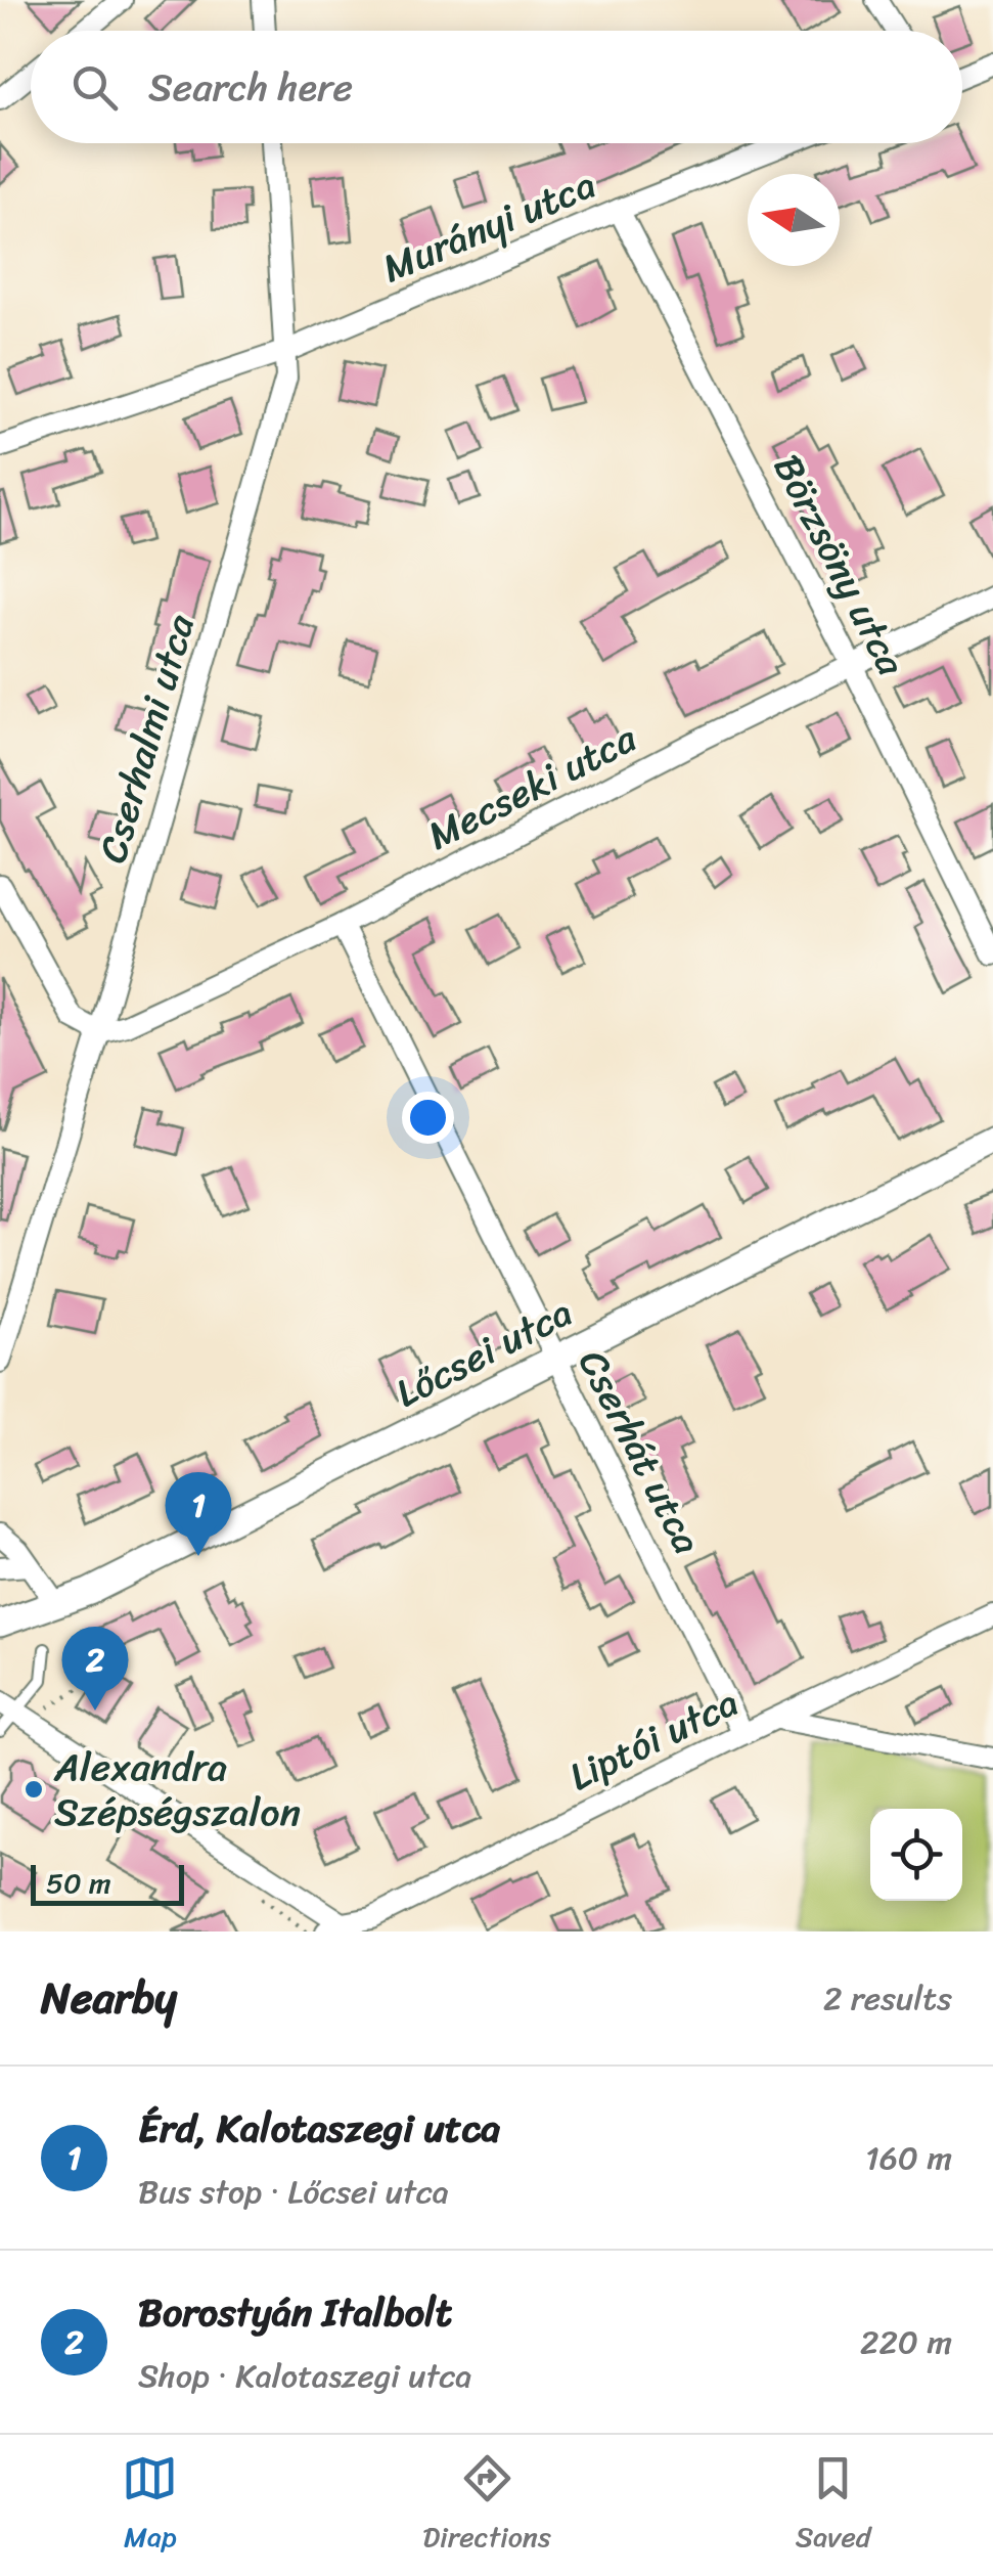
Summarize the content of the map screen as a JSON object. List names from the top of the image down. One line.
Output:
{"streets":{"street":["Murányi utca","Börzsöny utca","Cserhalmi utca","Mecseki utca","Lőcsei utca","Cserhát utca","Liptói utca"]},"crossings":[["Murányi utca","Börzsöny utca"],["Murányi utca","Cserhalmi utca"],["Börzsöny utca","Mecseki utca"],["Cserhalmi utca","Mecseki utca"],["Mecseki utca","Cserhát utca"],["Lőcsei utca","Cserhát utca"],["Cserhát utca","Liptói utca"]],"places":["Alexandra Szépségszalon"],"scale_bar":"50 m","north":"left","page":{"search":"Search here","pins":["1","2"],"scale":"50 m","heading":["Nearby","2 results"],"list":[{"mark":"1","name":"Érd, Kalotaszegi utca","note":"Bus stop · Lőcsei utca","value":"160 m"},{"mark":"2","name":"Borostyán Italbolt","note":"Shop · Kalotaszegi utca","value":"220 m"}],"nav":["Map","Directions","Saved"]}}
